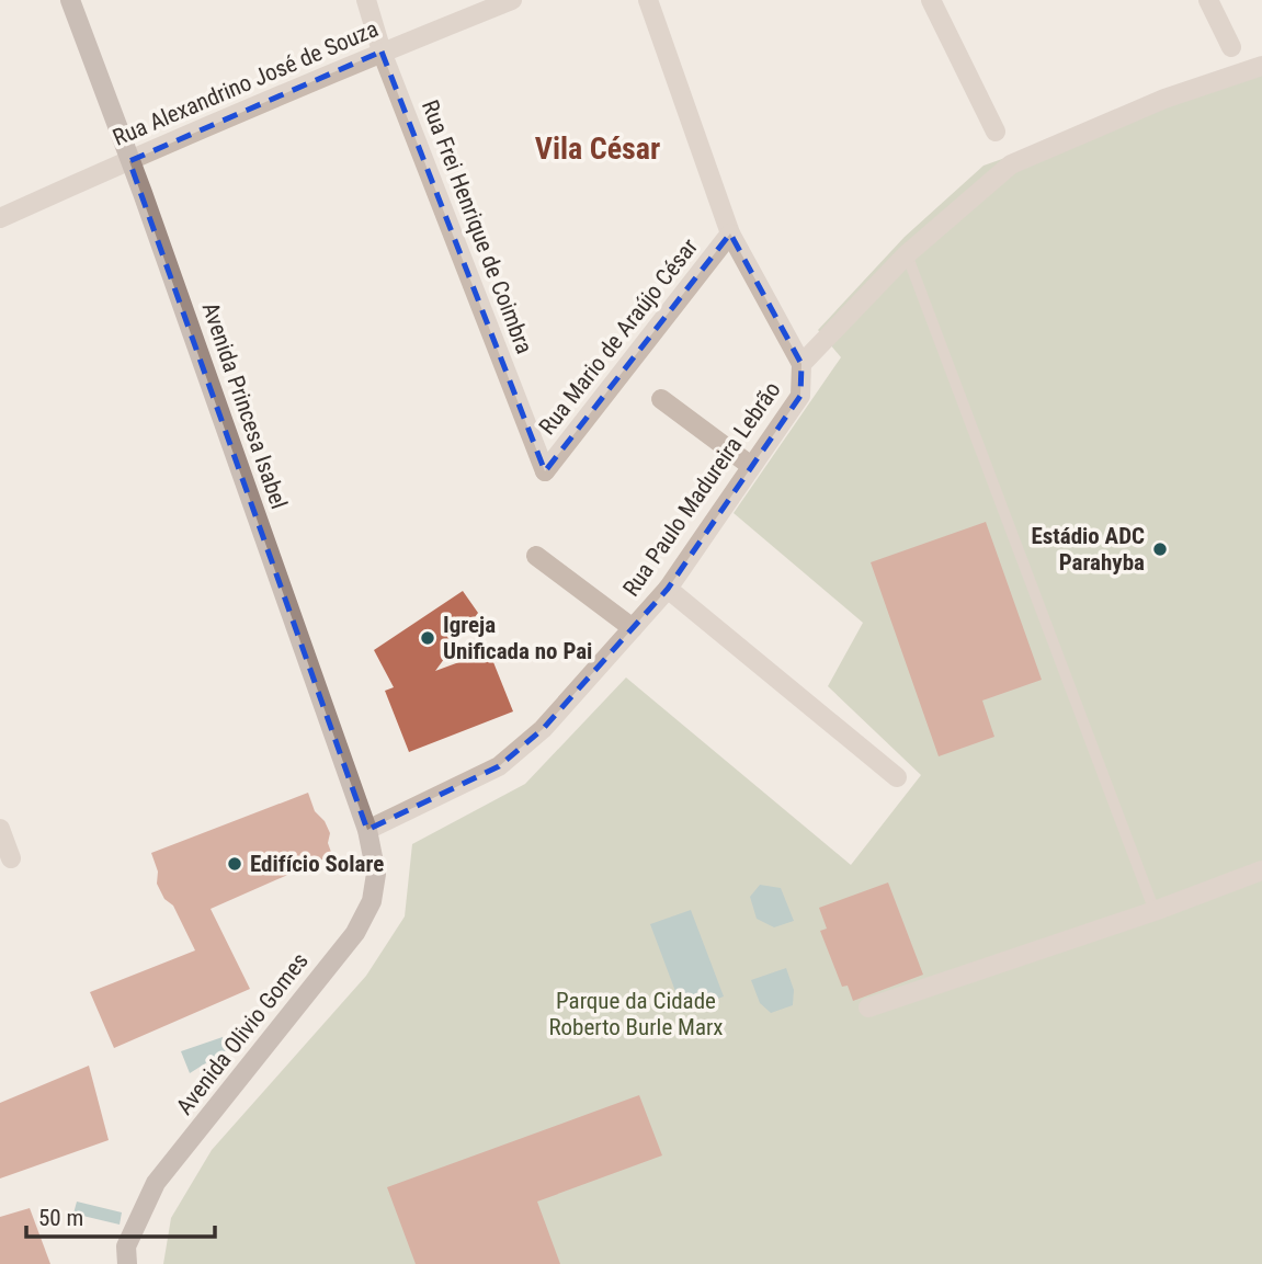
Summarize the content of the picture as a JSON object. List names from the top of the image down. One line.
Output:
{"streets":{"main road":["Avenida Princesa Isabel","Avenida Olivio Gomes"],"street":["Rua Alexandrino José de Souza","Rua Frei Henrique de Coimbra","Rua Mario de Araújo César","Rua Paulo Madureira Lebrão"]},"crossings":[["Rua Alexandrino José de Souza","Rua Frei Henrique de Coimbra"],["Rua Alexandrino José de Souza","Avenida Princesa Isabel"],["Rua Frei Henrique de Coimbra","Rua Mario de Araújo César"],["Avenida Princesa Isabel","Rua Paulo Madureira Lebrão"],["Avenida Princesa Isabel","Avenida Olivio Gomes"],["Rua Paulo Madureira Lebrão","Avenida Olivio Gomes"]],"districts":["Vila César"],"parks":["Parque da Cidade Roberto Burle Marx"],"places":["Estádio ADC Parahyba","Igreja Unificada no Pai","Edifício Solare"],"scale_bar":"50 m"}
